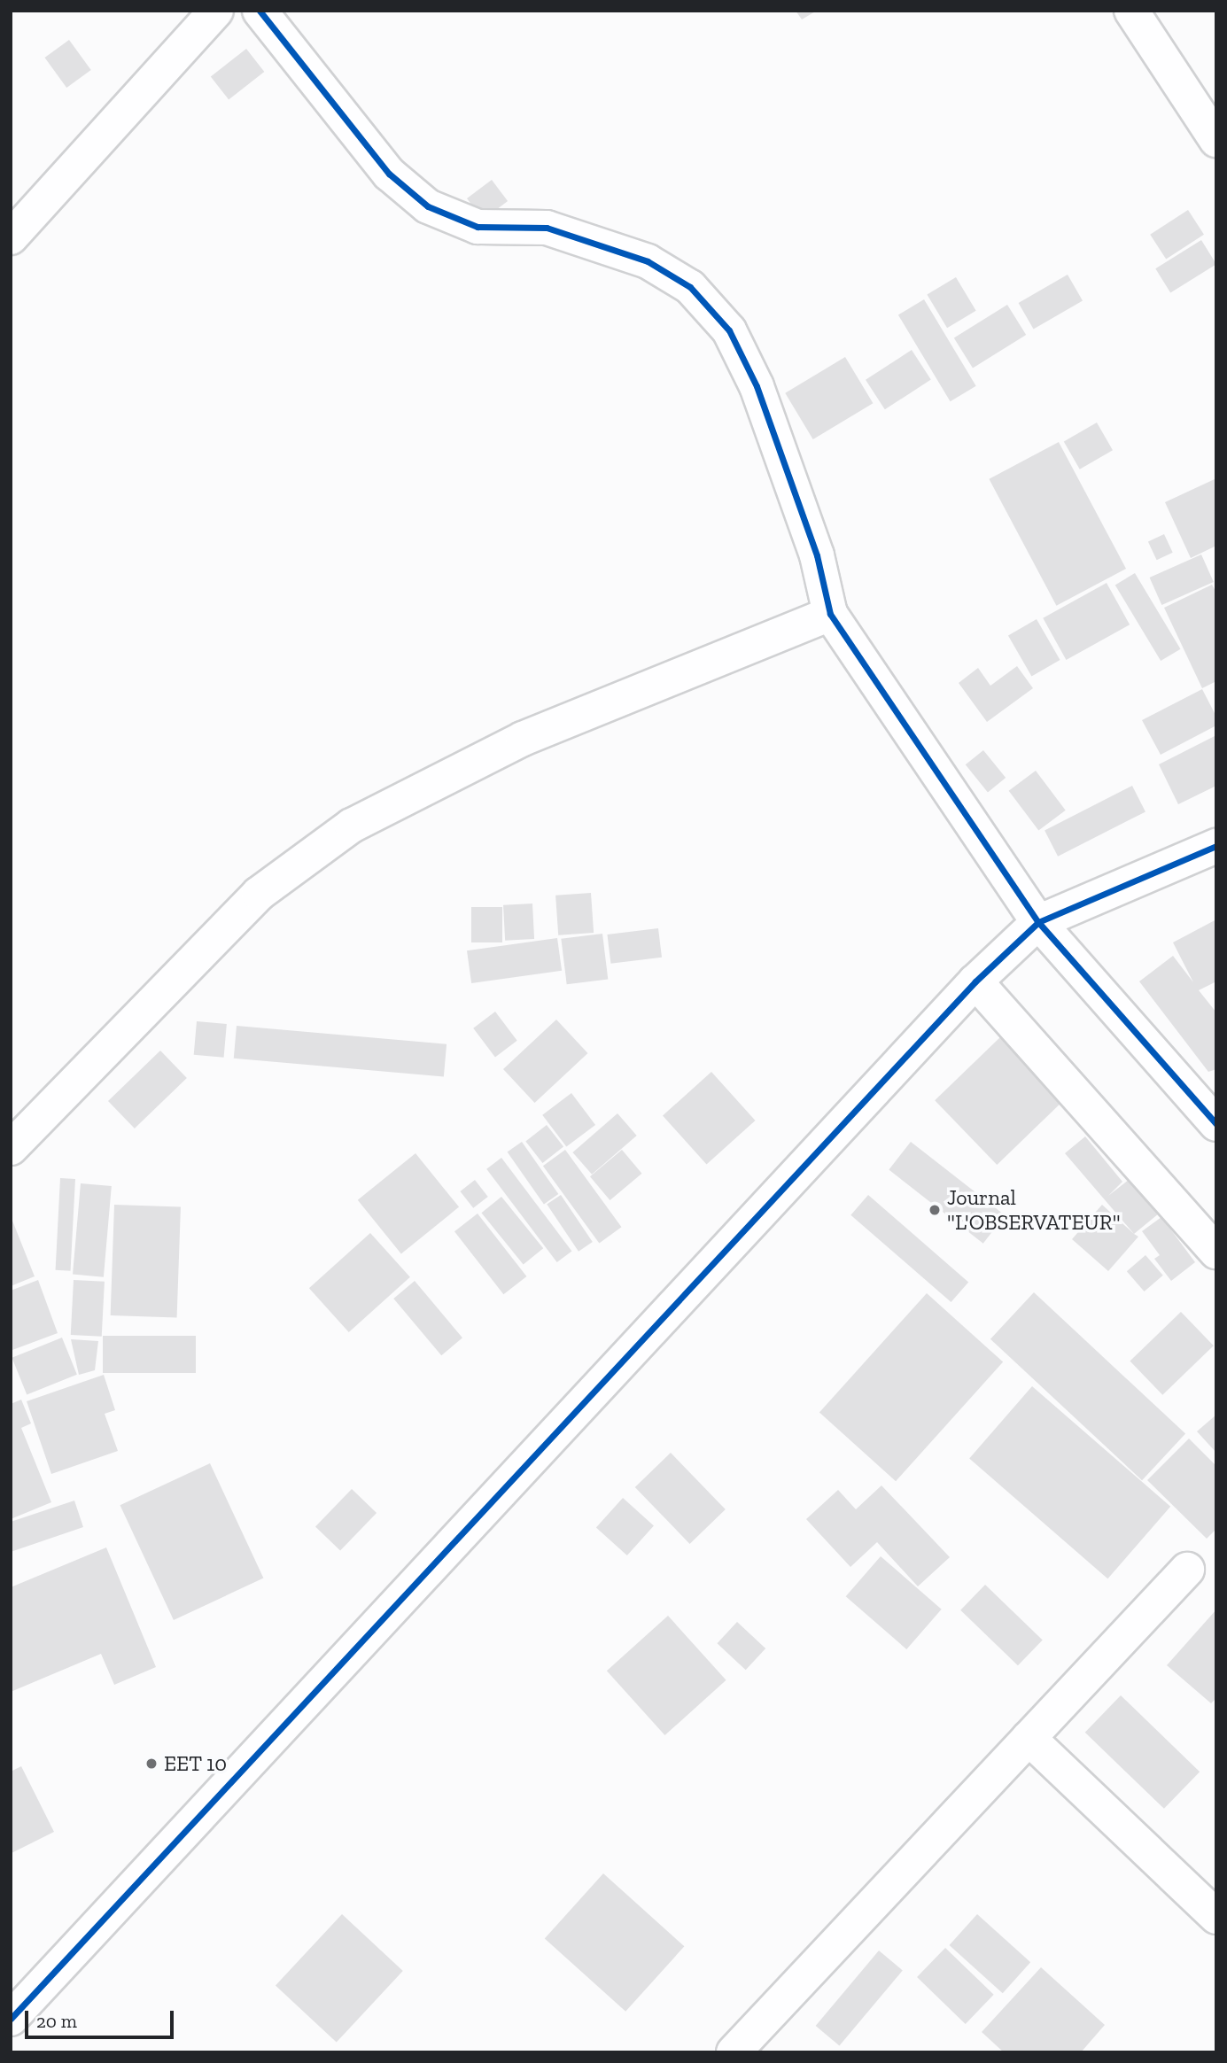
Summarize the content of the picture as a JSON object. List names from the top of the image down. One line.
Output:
{"places":["Journal \"L'OBSERVATEUR\"","EET 10"],"scale_bar":"20 m"}
